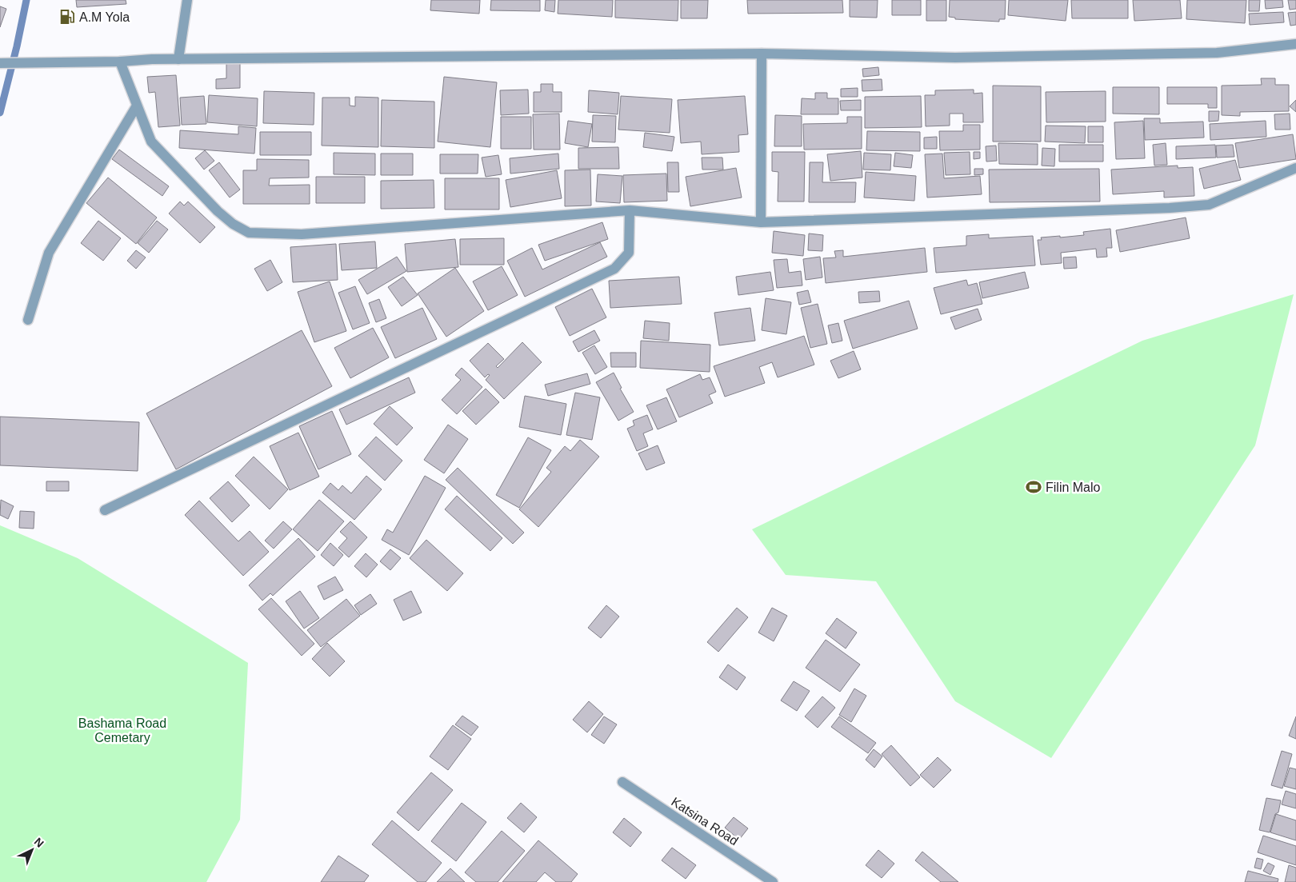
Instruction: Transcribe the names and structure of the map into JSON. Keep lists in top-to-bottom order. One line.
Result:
{"streets":{"street":["Katsina Road"]},"parks":["Bashama Road Cemetary"],"places":{"fuel station":["A.M Yola"],"sports":["Filin Malo"]},"north":"top right"}
